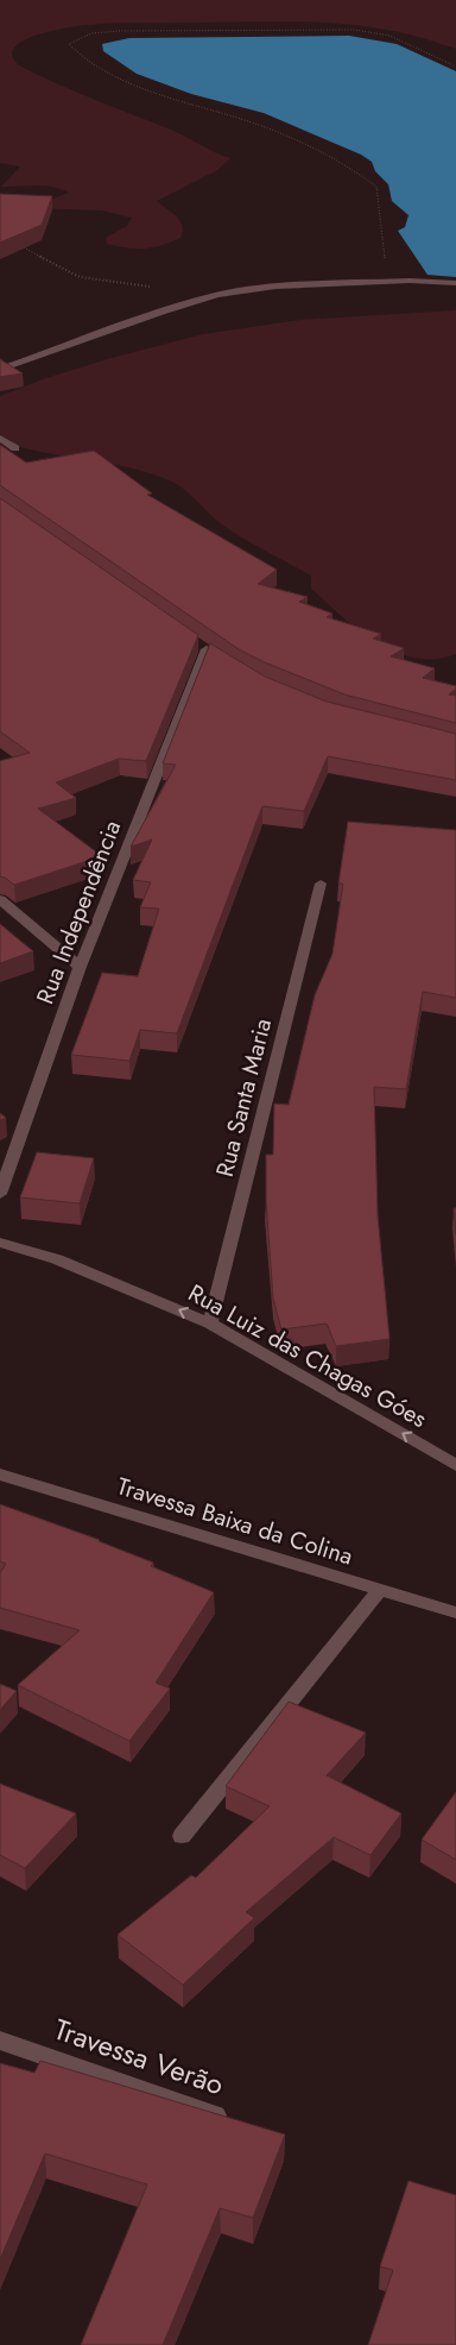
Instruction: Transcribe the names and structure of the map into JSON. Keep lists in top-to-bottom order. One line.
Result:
{"streets":{"street":["Rua Independência","Rua Santa Maria","Rua Luiz das Chagas Góes","Travessa Baixa da Colina","Travessa Verão"]},"crossings":[["Rua Santa Maria","Rua Luiz das Chagas Góes"]],"one_way":["Rua Luiz das Chagas Góes"]}
